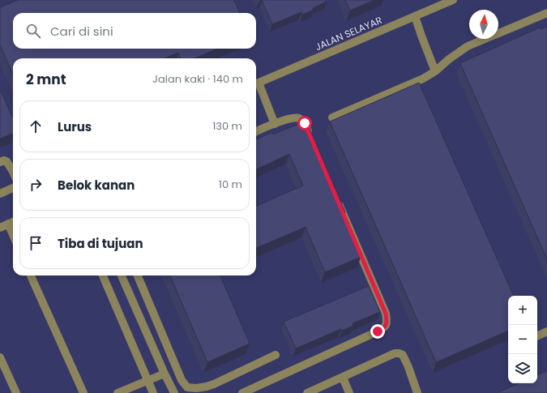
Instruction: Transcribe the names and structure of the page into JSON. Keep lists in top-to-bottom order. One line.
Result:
{"streets":{"street":["JALAN SELAYAR"]},"north":"top","page":{"search":"Cari di sini","heading":["2 mnt","Jalan kaki · 140 m"],"list":[["Lurus","130 m"],["Belok kanan","10 m"],"Tiba di tujuan"],"map_buttons":["+","−"]}}
